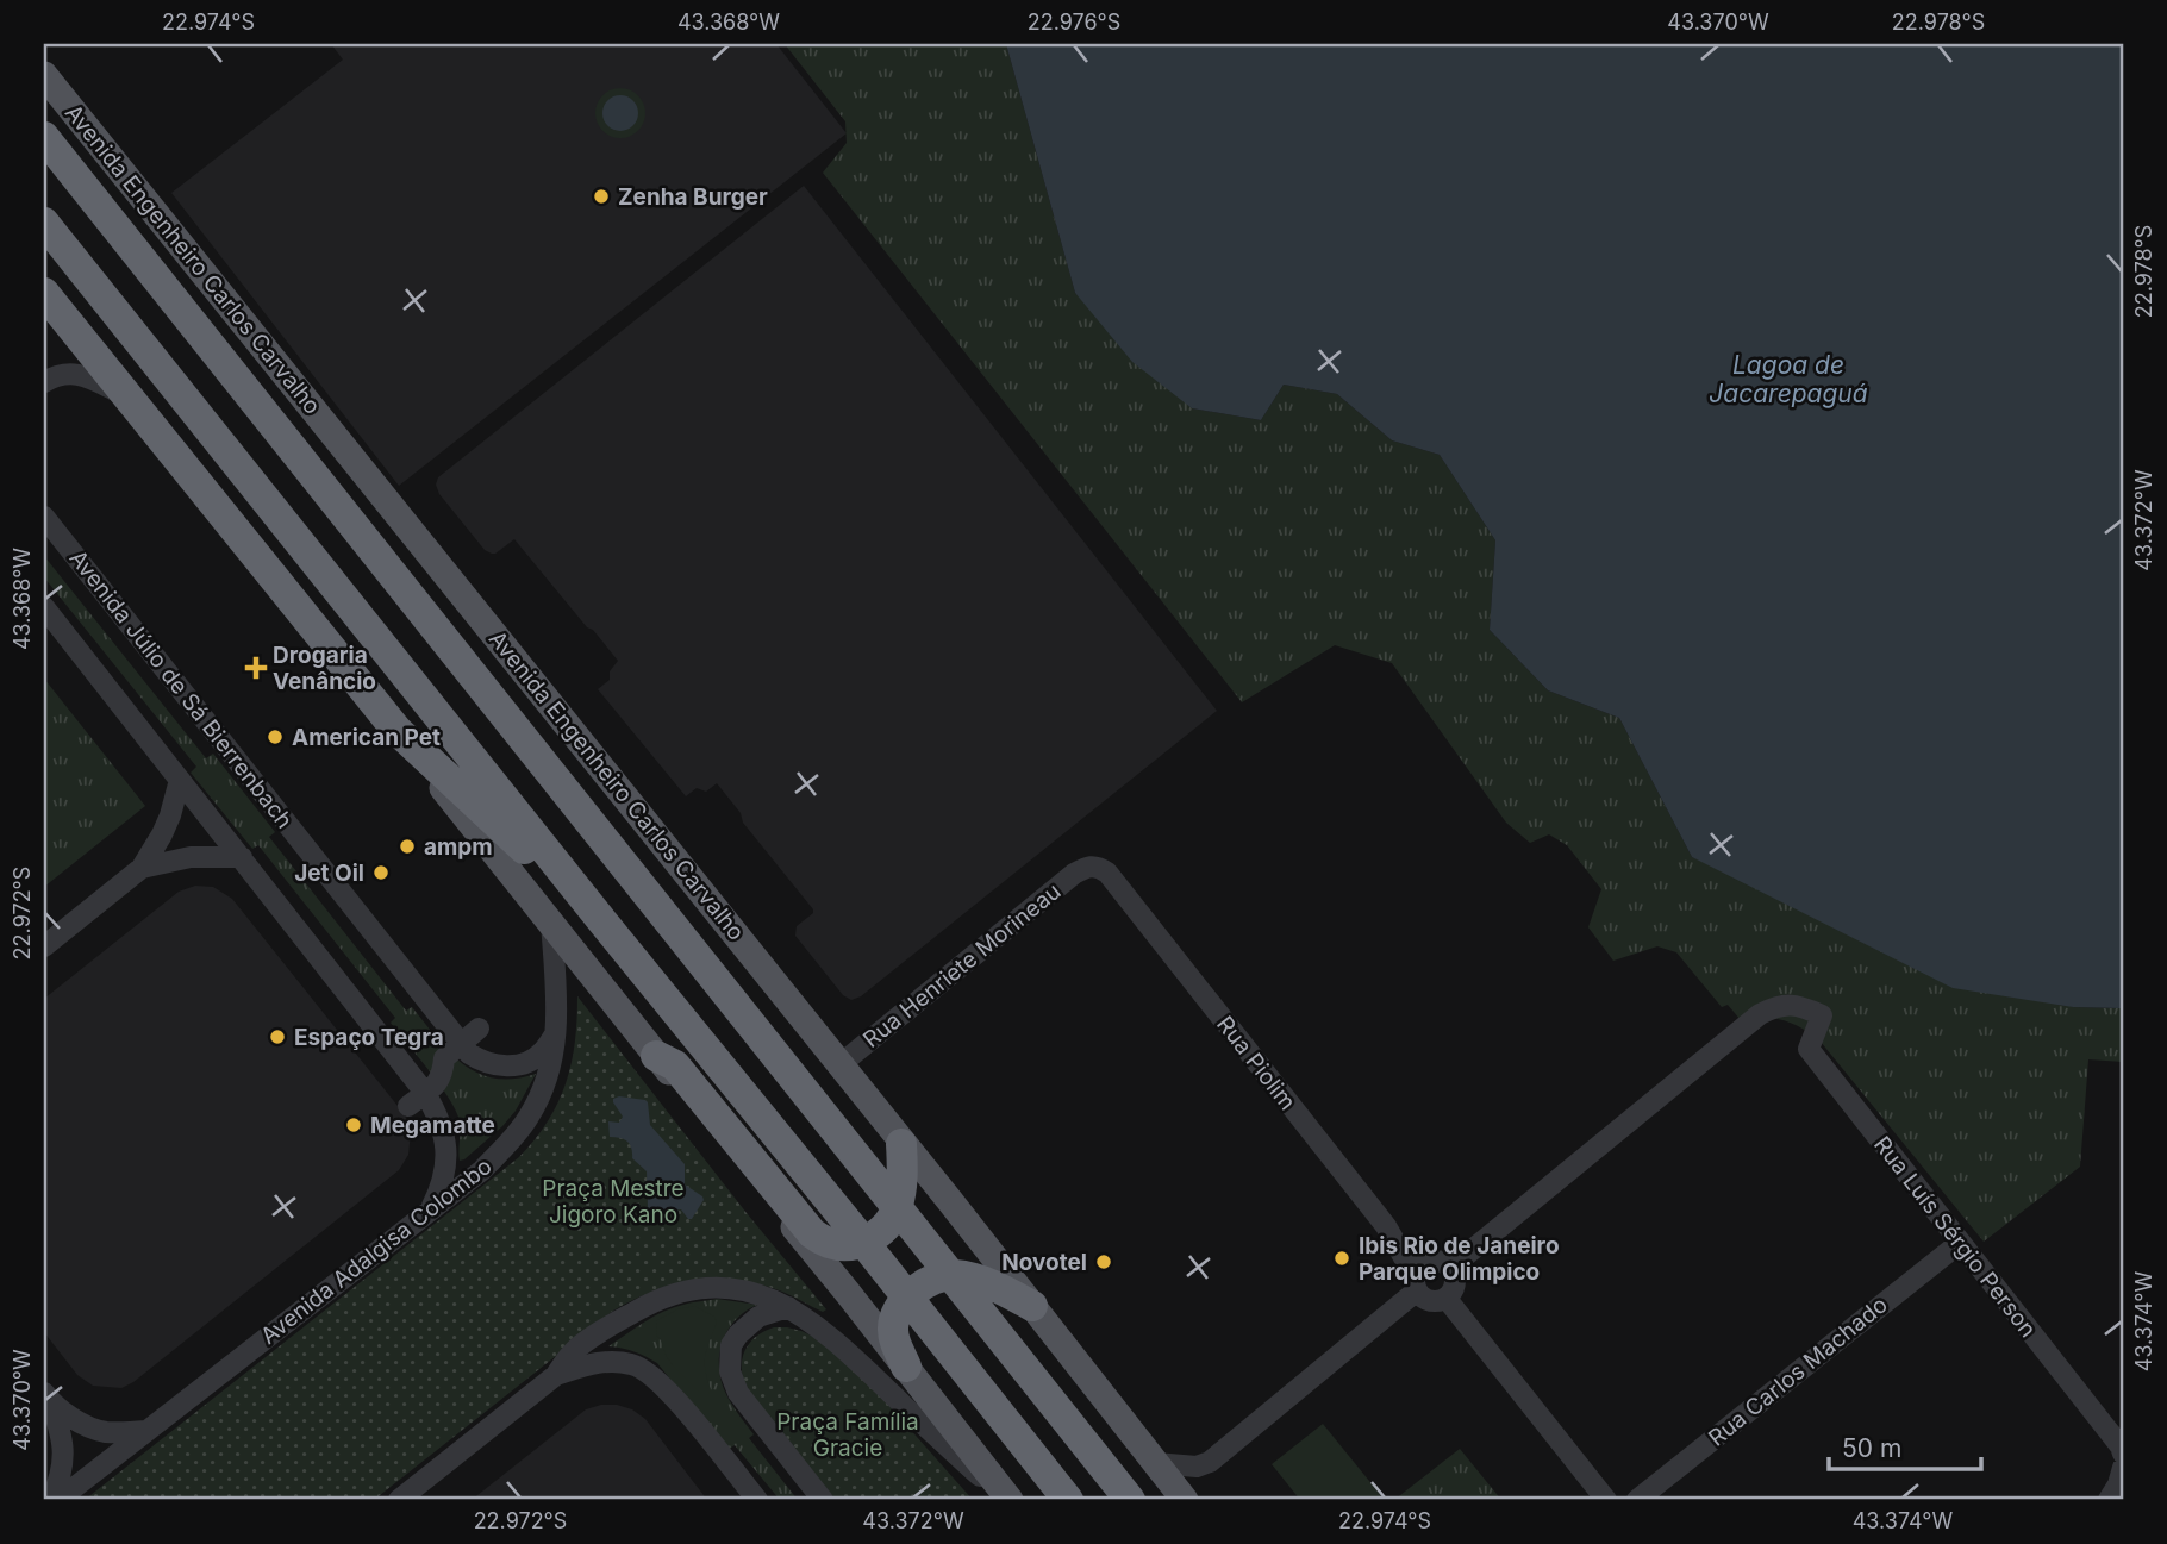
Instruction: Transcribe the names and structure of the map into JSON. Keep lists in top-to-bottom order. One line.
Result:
{"streets":{"highway":["Avenida Engenheiro Carlos Carvalho"],"street":["Avenida Júlio de Sá Bierrenbach","Rua Henriete Morineau","Rua Piolim","Rua Luís Sérgio Person","Avenida Adalgisa Colombo","Rua Carlos Machado"]},"crossings":[["Avenida Engenheiro Carlos Carvalho","Rua Henriete Morineau"],["Avenida Júlio de Sá Bierrenbach","Avenida Adalgisa Colombo"],["Rua Henriete Morineau","Rua Piolim"],["Rua Piolim","Rua Luís Sérgio Person"],["Rua Luís Sérgio Person","Rua Carlos Machado"]],"water":["Lagoa de Jacarepaguá"],"parks":["Praça Mestre Jigoro Kano","Praça Família Gracie"],"places":{"other":["Zenha Burger","American Pet","ampm","Jet Oil","Espaço Tegra","Megamatte","Ibis Rio de Janeiro Parque Olimpico","Novotel"],"health":["Drogaria Venâncio"]},"scale_bar":"50 m","coordinates":["22.974°S","43.368°W","22.976°S","43.370°W","22.978°S","43.372°W","22.972°S","43.374°W"]}
